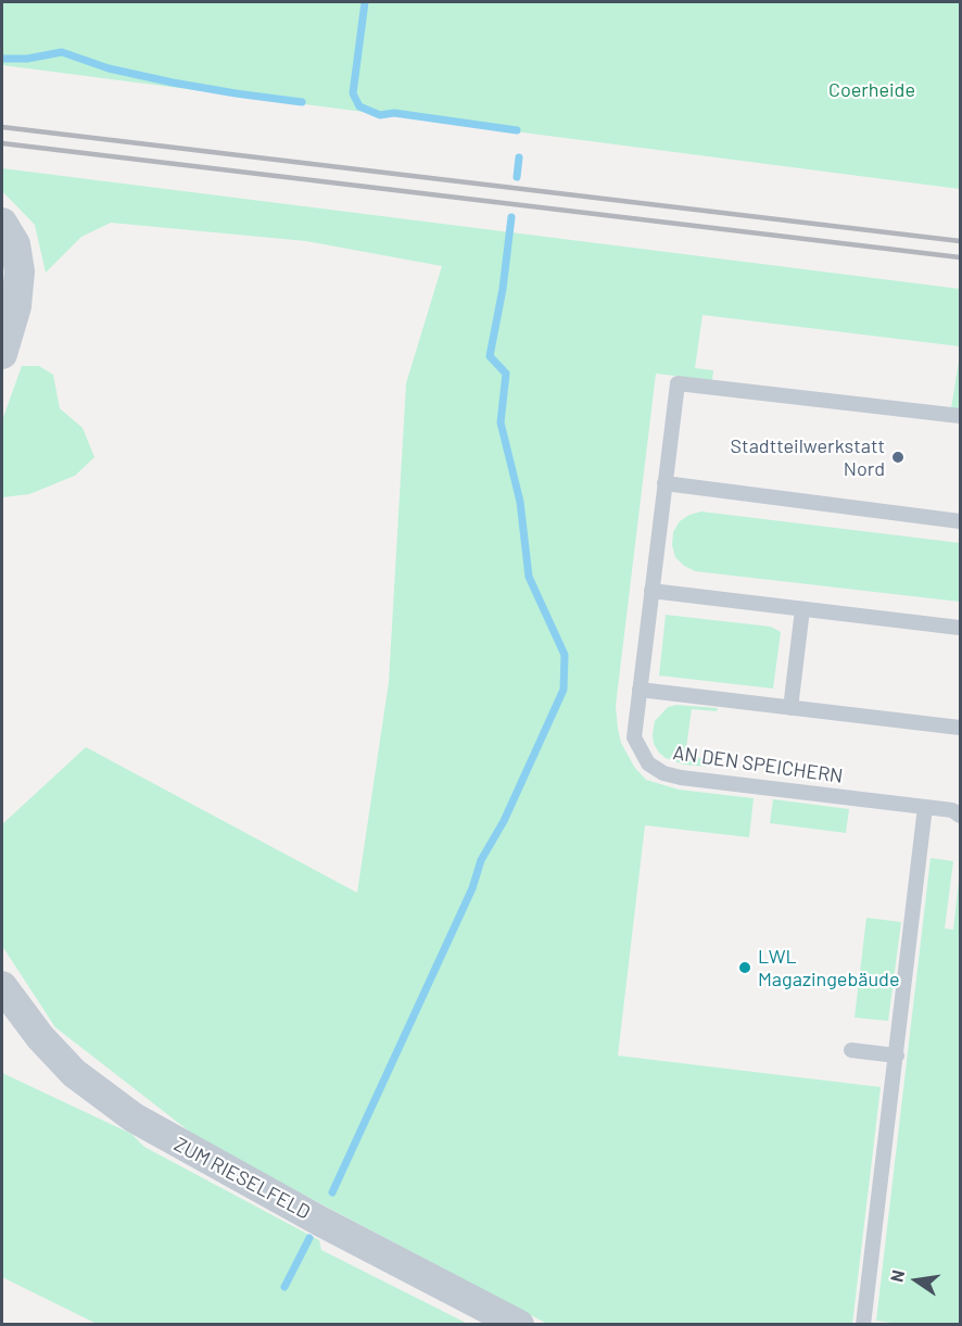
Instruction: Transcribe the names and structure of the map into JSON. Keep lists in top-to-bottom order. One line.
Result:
{"streets":{"street":["ZUM RIESELFELD"],"lane":["AN DEN SPEICHERN"]},"parks":["Coerheide"],"places":["Stadtteilwerkstatt Nord","LWL Magazingebäude"],"north":"left"}
